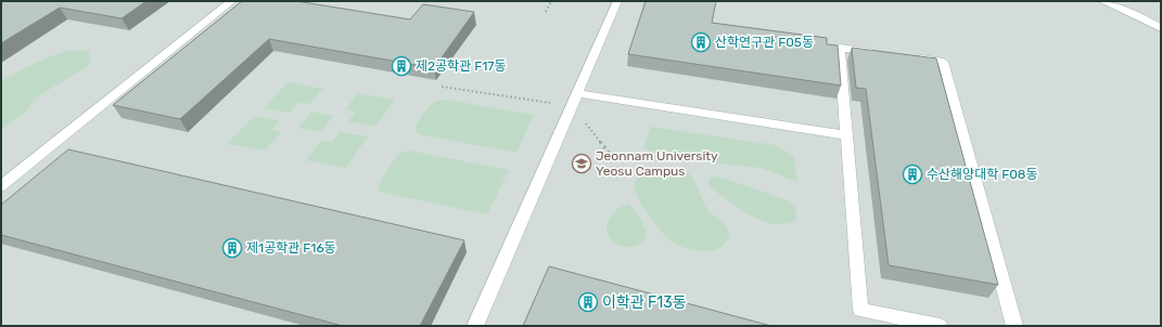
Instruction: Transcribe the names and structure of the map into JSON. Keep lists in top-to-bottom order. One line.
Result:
{"places":{"building":["산학연구관 F05동","제2공학관 F17동","수산해양대학 F08동","제1공학관 F16동","이학관 F13동"],"school or university":["Jeonnam University Yeosu Campus"]}}
